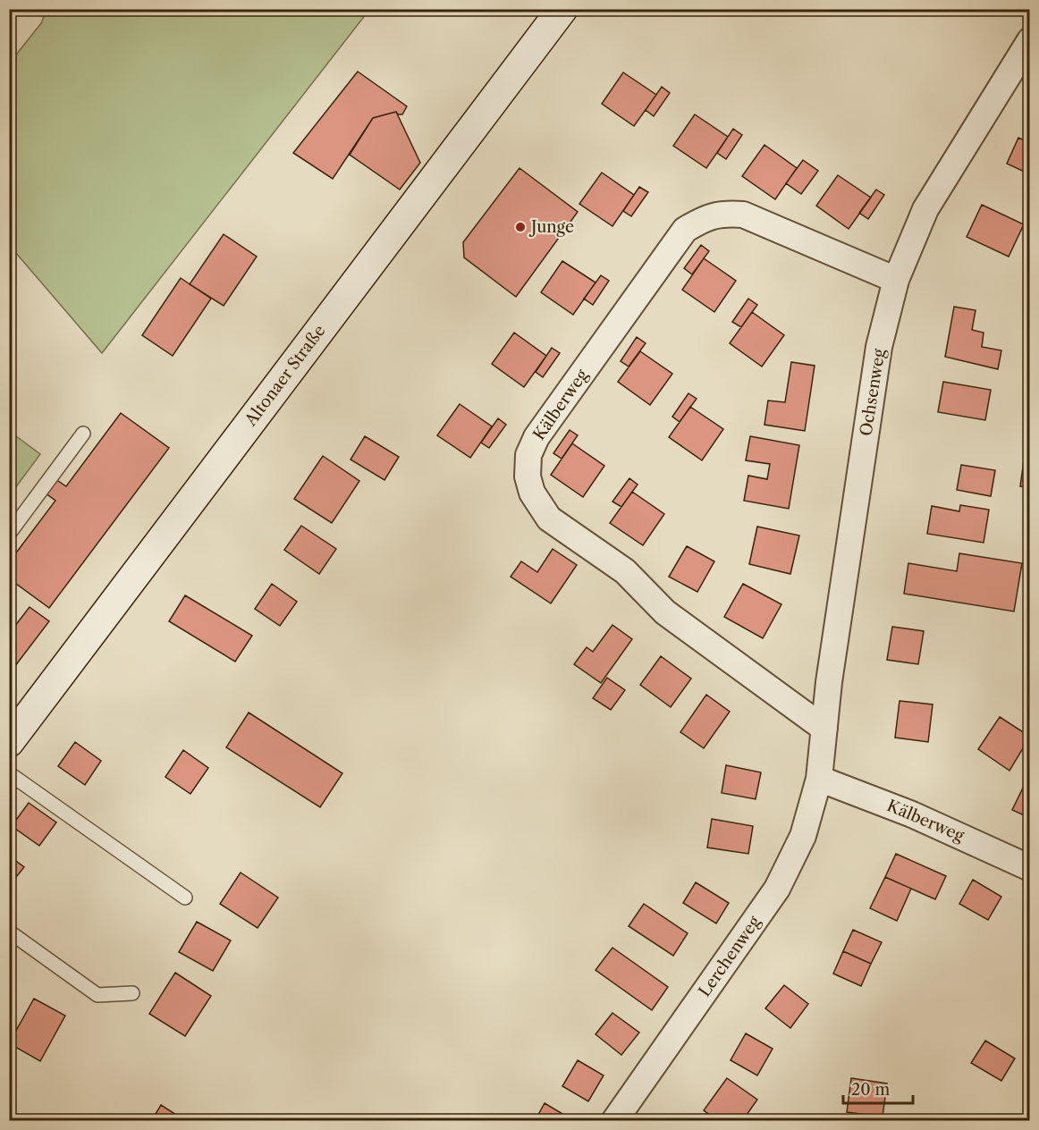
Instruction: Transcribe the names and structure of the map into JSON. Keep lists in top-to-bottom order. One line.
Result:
{"streets":{"main road":["Altonaer Straße"],"street":["Ochsenweg","Kälberweg","Lerchenweg"]},"crossings":[["Ochsenweg","Kälberweg"],["Ochsenweg","Lerchenweg"],["Kälberweg","Lerchenweg"]],"places":["Junge"],"scale_bar":"20 m"}
